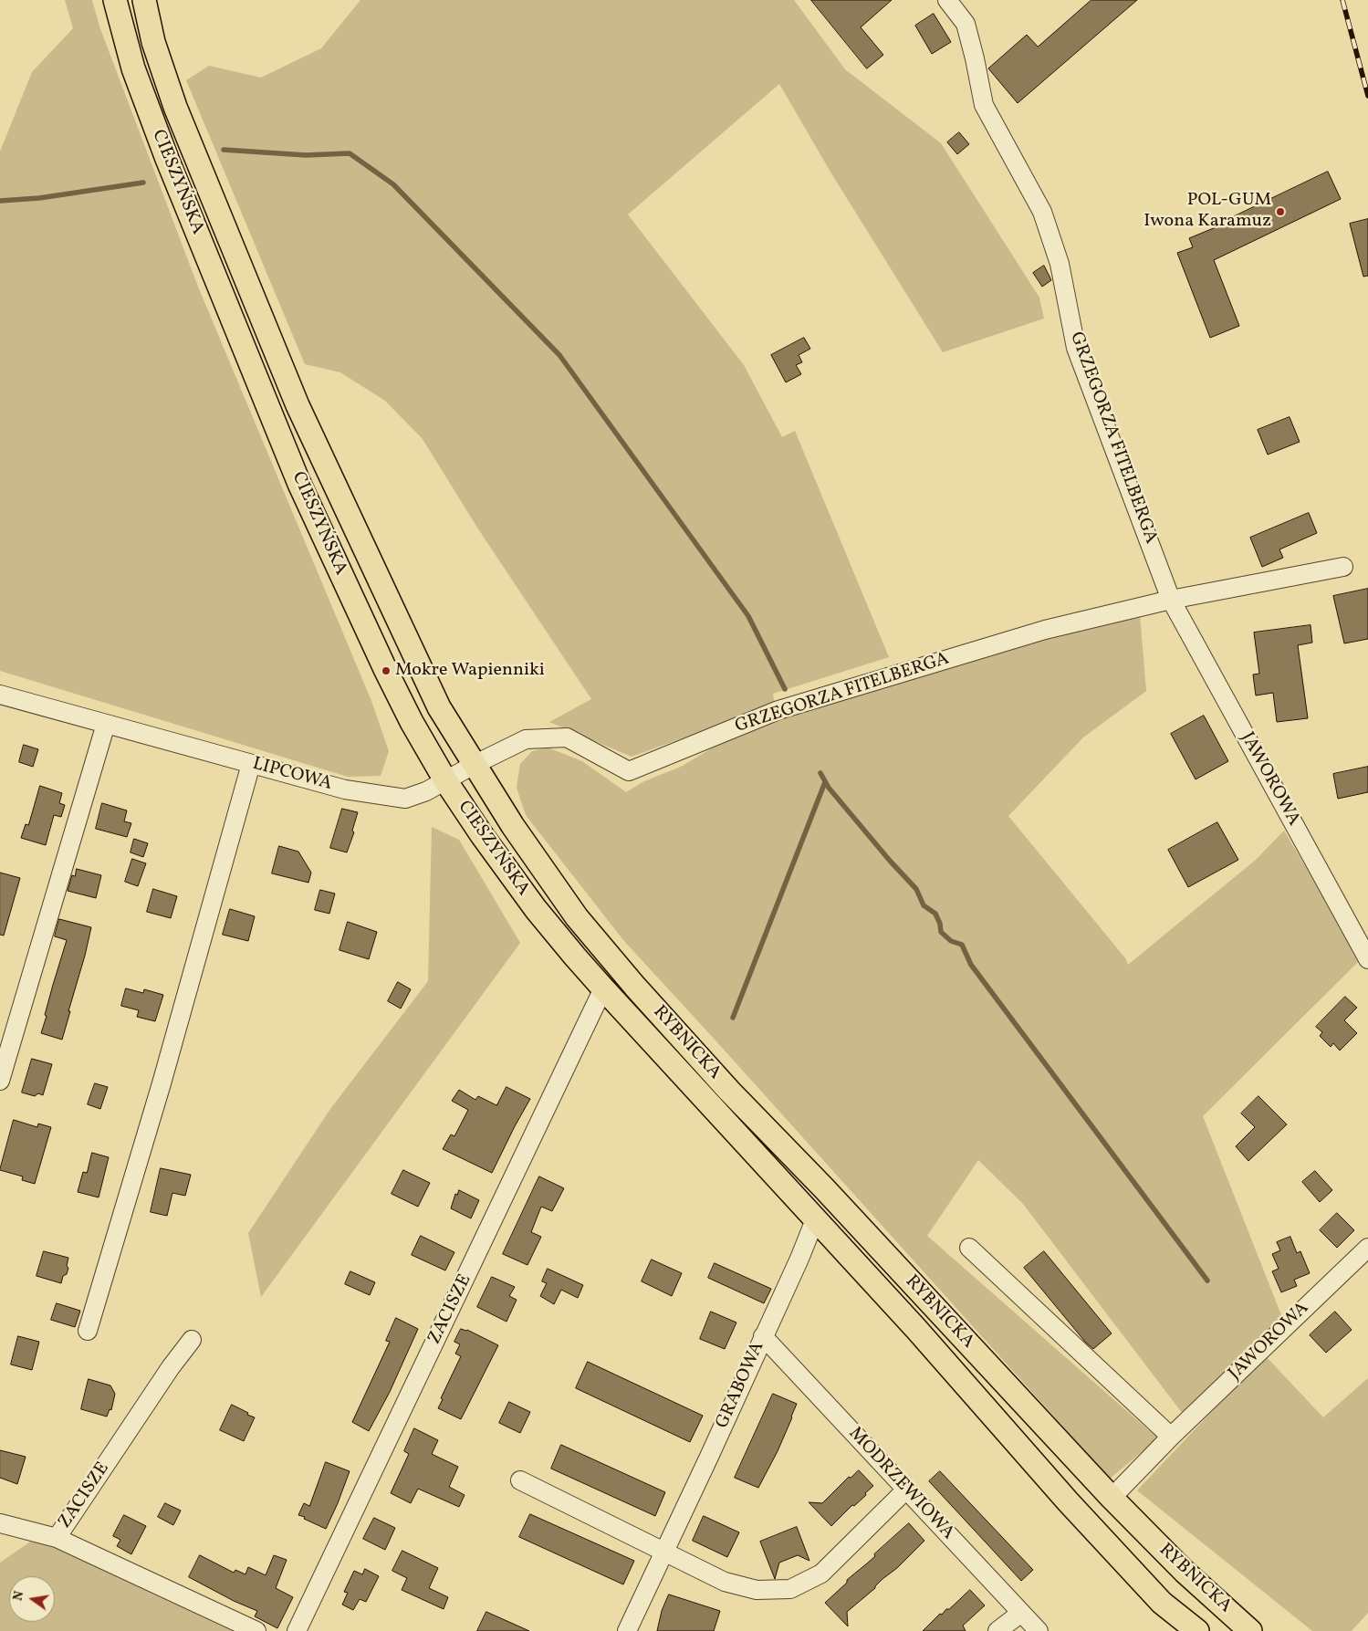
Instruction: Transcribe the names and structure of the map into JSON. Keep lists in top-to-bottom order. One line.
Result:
{"streets":{"main road":["CIESZYŃSKA","RYBNICKA"],"street":["GRZEGORZA FITELBERGA","LIPCOWA","JAWOROWA","ZACISZE","GRABOWA","MODRZEWIOWA"]},"crossings":[["CIESZYŃSKA","GRZEGORZA FITELBERGA"],["CIESZYŃSKA","LIPCOWA"],["CIESZYŃSKA","RYBNICKA"],["CIESZYŃSKA","ZACISZE"],["GRZEGORZA FITELBERGA","LIPCOWA"],["GRZEGORZA FITELBERGA","JAWOROWA"],["JAWOROWA","RYBNICKA"],["RYBNICKA","ZACISZE"],["RYBNICKA","GRABOWA"],["GRABOWA","MODRZEWIOWA"]],"places":["POL-GUM Iwona Karamuz","Mokre Wapienniki"],"north":"left"}
